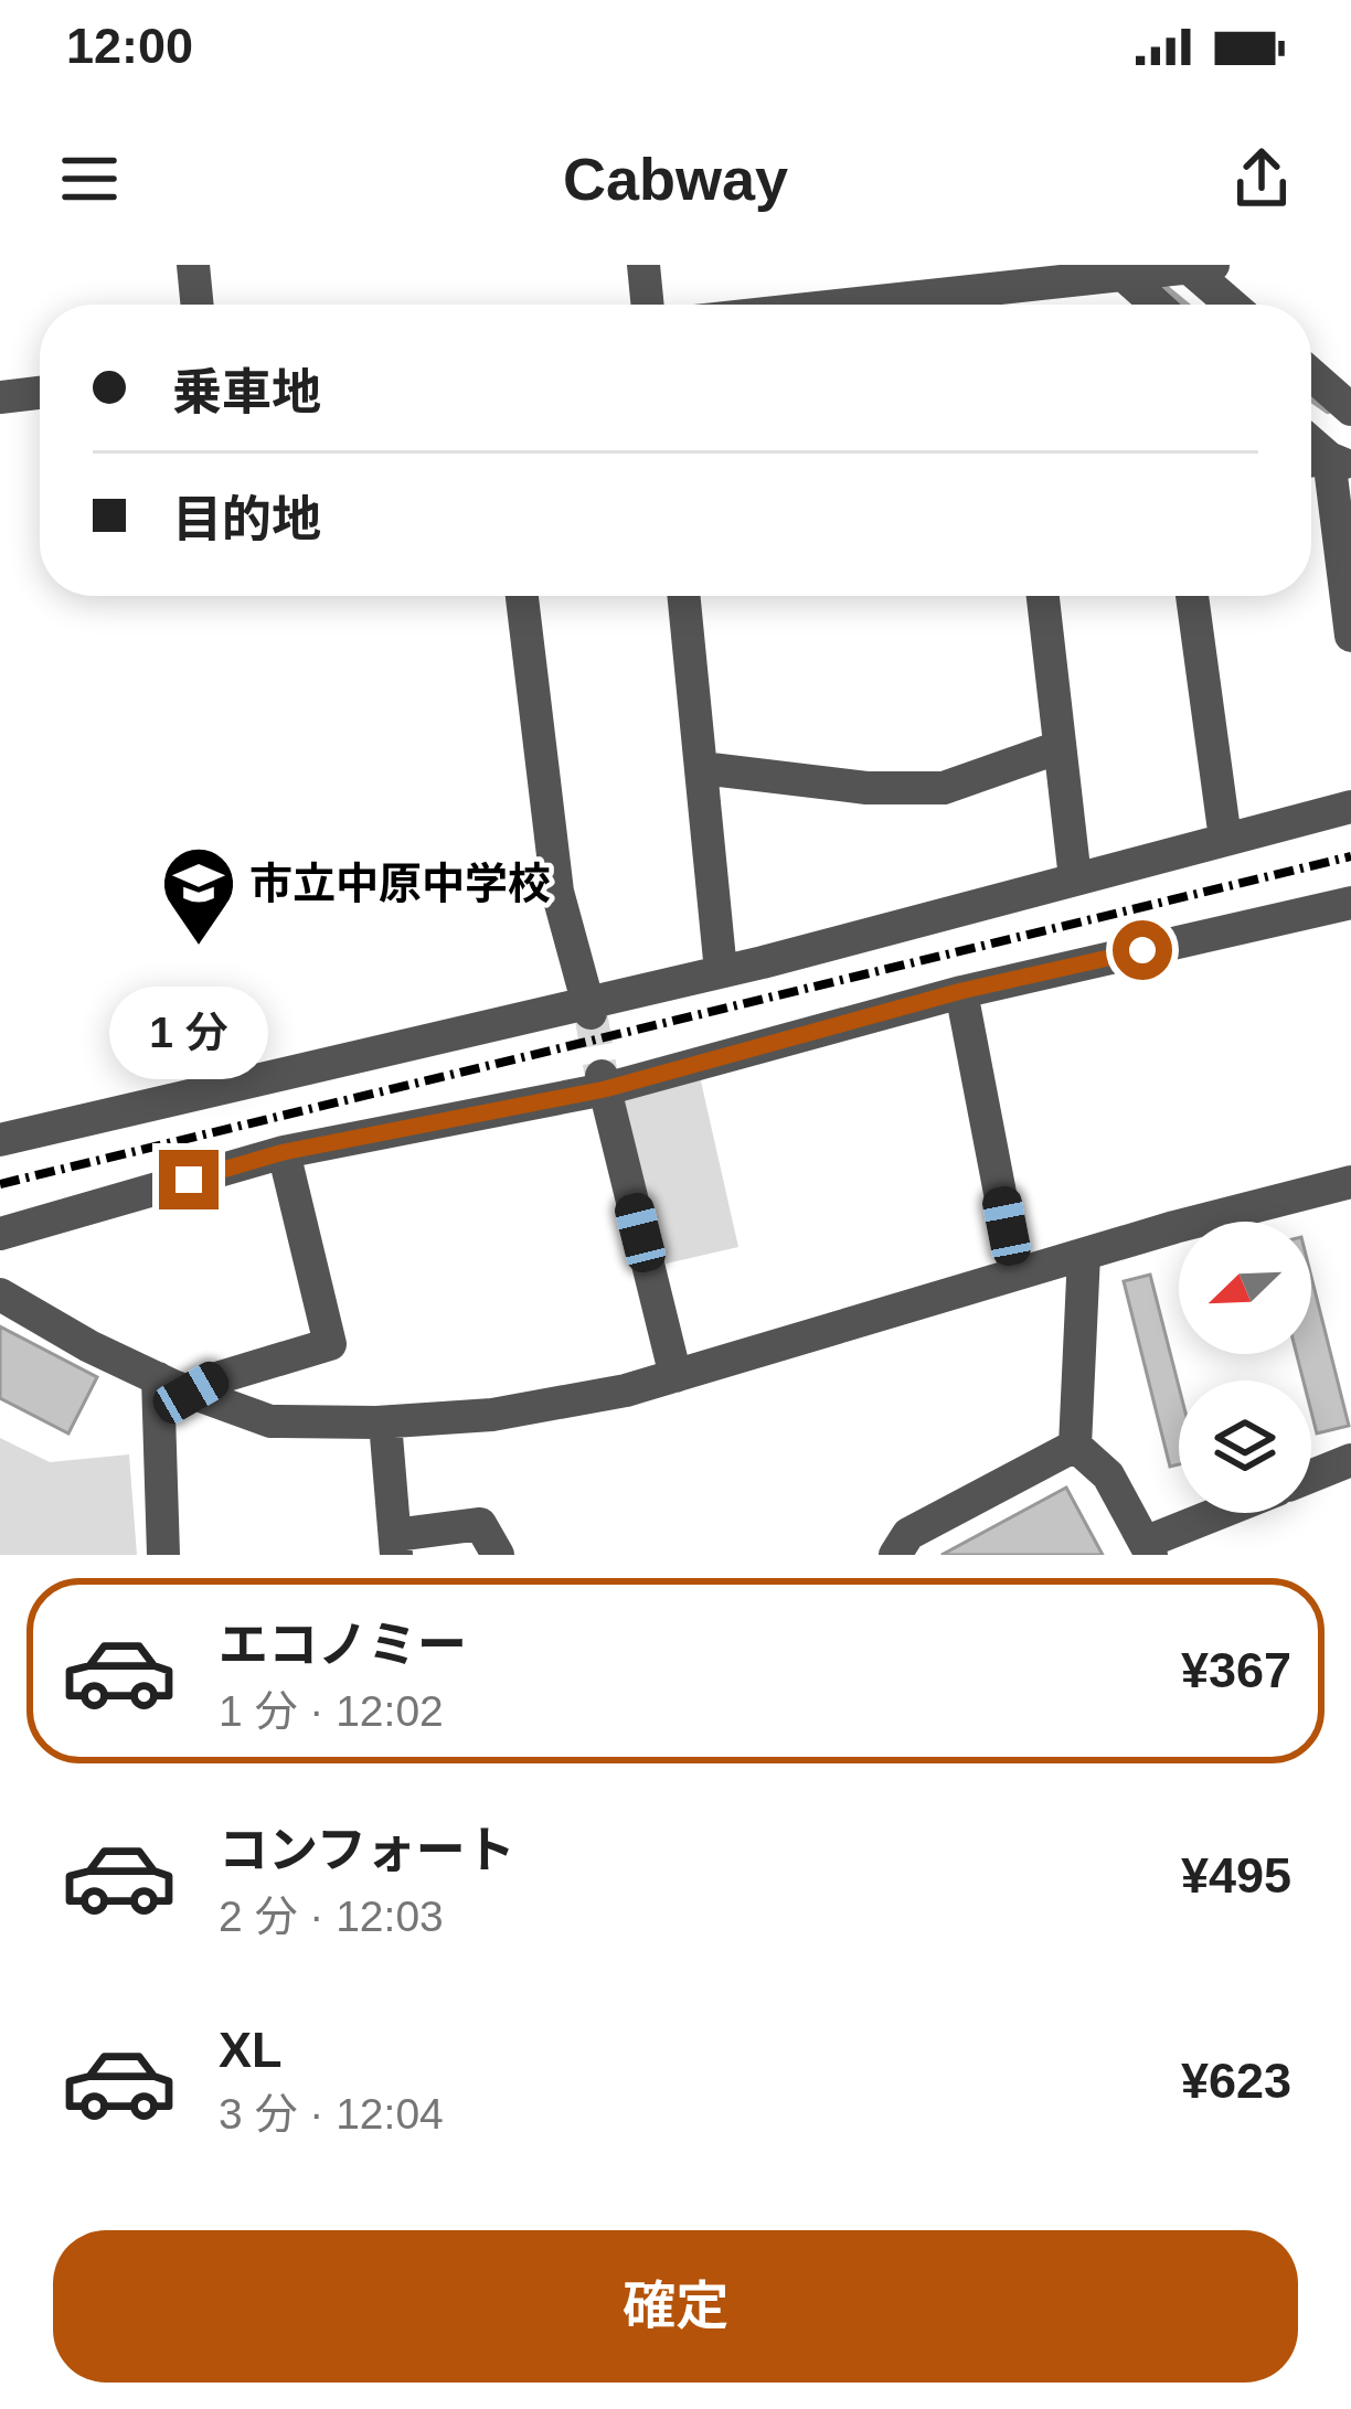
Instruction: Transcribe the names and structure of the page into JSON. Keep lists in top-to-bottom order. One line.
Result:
{"places":{"school or university":["市立中原中学校"]},"north":"bottom left","page":{"status":"12:00","header":"Cabway","banner":["乗車地","目的地"],"bubble":"1 分","list":[{"name":"エコノミー","note":"1 分 · 12:02","value":"¥367"},{"name":"コンフォート","note":"2 分 · 12:03","value":"¥495"},{"name":"XL","note":"3 分 · 12:04","value":"¥623"}],"buttons":"確定"}}
